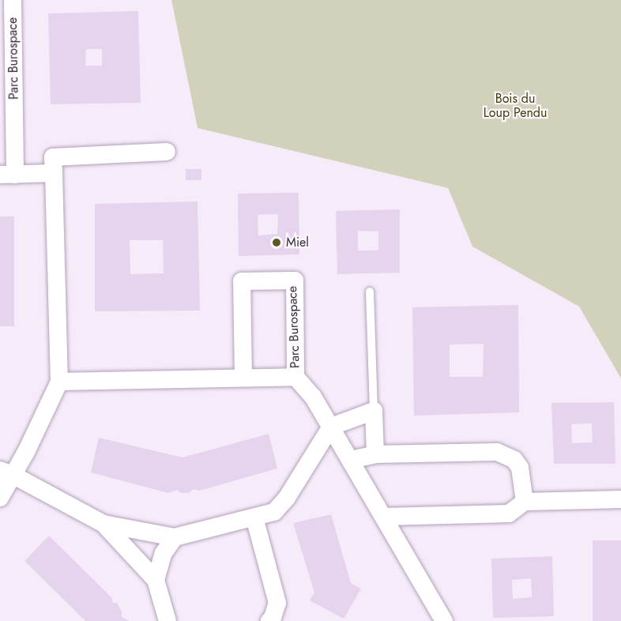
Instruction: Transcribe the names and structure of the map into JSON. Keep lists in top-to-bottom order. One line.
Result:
{"streets":{"street":["Parc Burospace"]},"parks":["Bois du Loup Pendu"],"places":["Miel"]}
